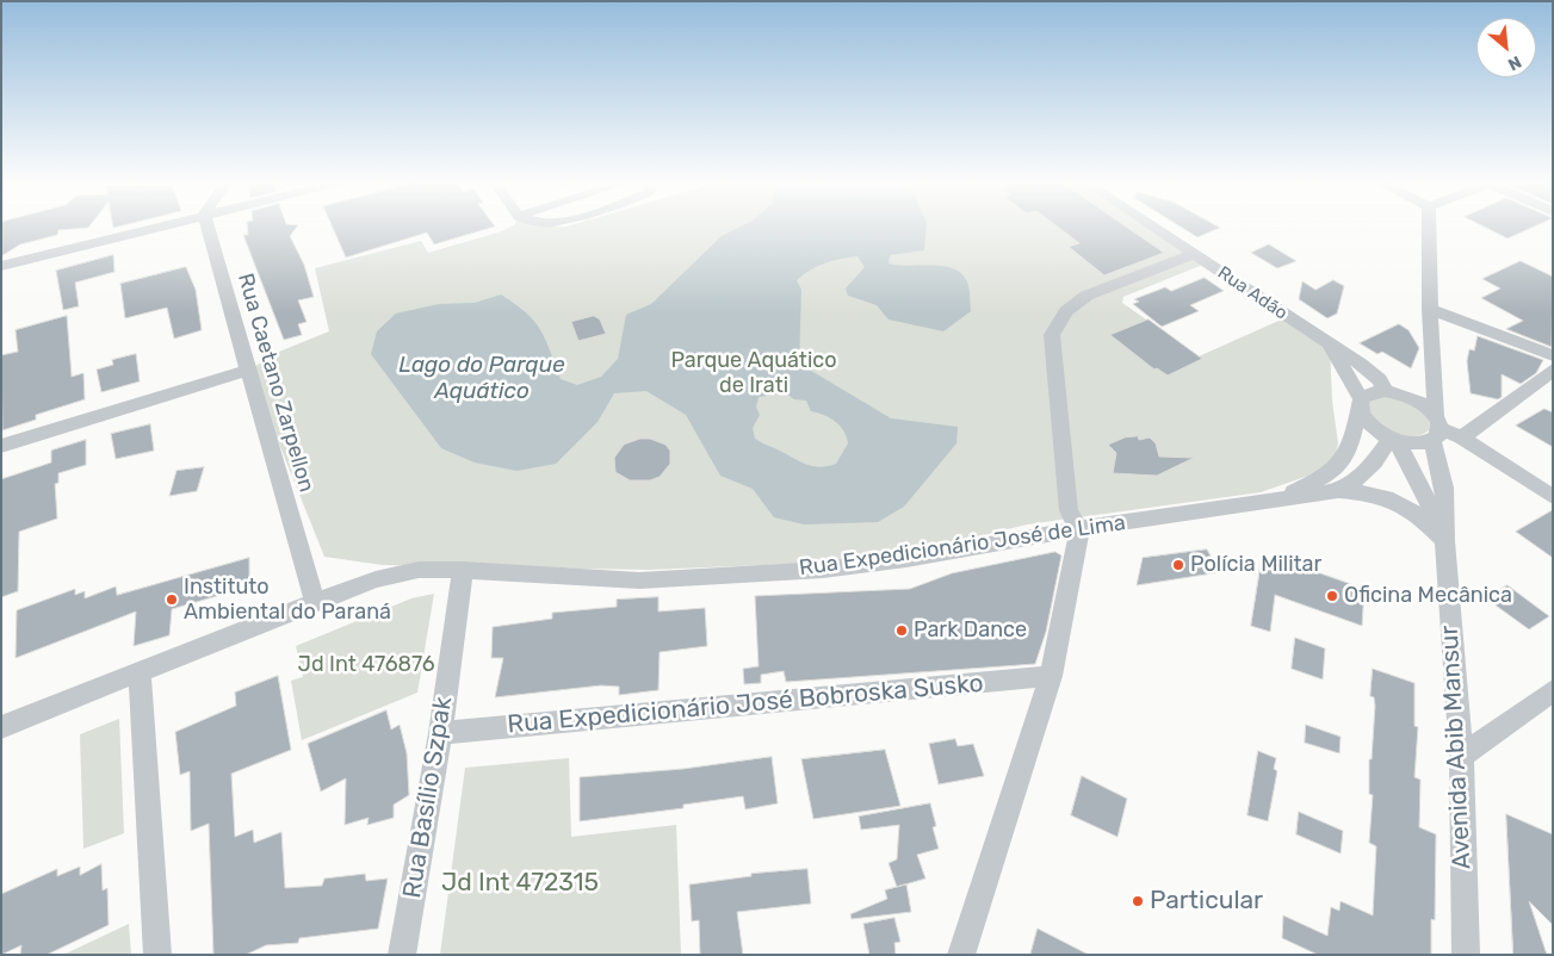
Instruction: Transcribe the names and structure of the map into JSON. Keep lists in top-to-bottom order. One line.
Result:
{"streets":{"street":["Rua Adão","Rua Caetano Zarpellon","Rua Expedicionário José de Lima","Rua Expedicionário José Bobroska Susko","Avenida Abib Mansur","Rua Basílio Szpak"]},"crossings":[["Rua Adão","Rua Expedicionário José de Lima"],["Rua Adão","Avenida Abib Mansur"],["Rua Caetano Zarpellon","Rua Expedicionário José de Lima"],["Rua Expedicionário José de Lima","Avenida Abib Mansur"],["Rua Expedicionário José de Lima","Rua Basílio Szpak"],["Rua Expedicionário José Bobroska Susko","Rua Basílio Szpak"]],"water":["Lago do Parque Aquático"],"parks":["Parque Aquático de Irati","Jd Int 476876","Jd Int 472315"],"places":["Polícia Militar","Oficina Mecânica","Instituto Ambiental do Paraná","Park Dance","Particular"],"north":"bottom right"}
